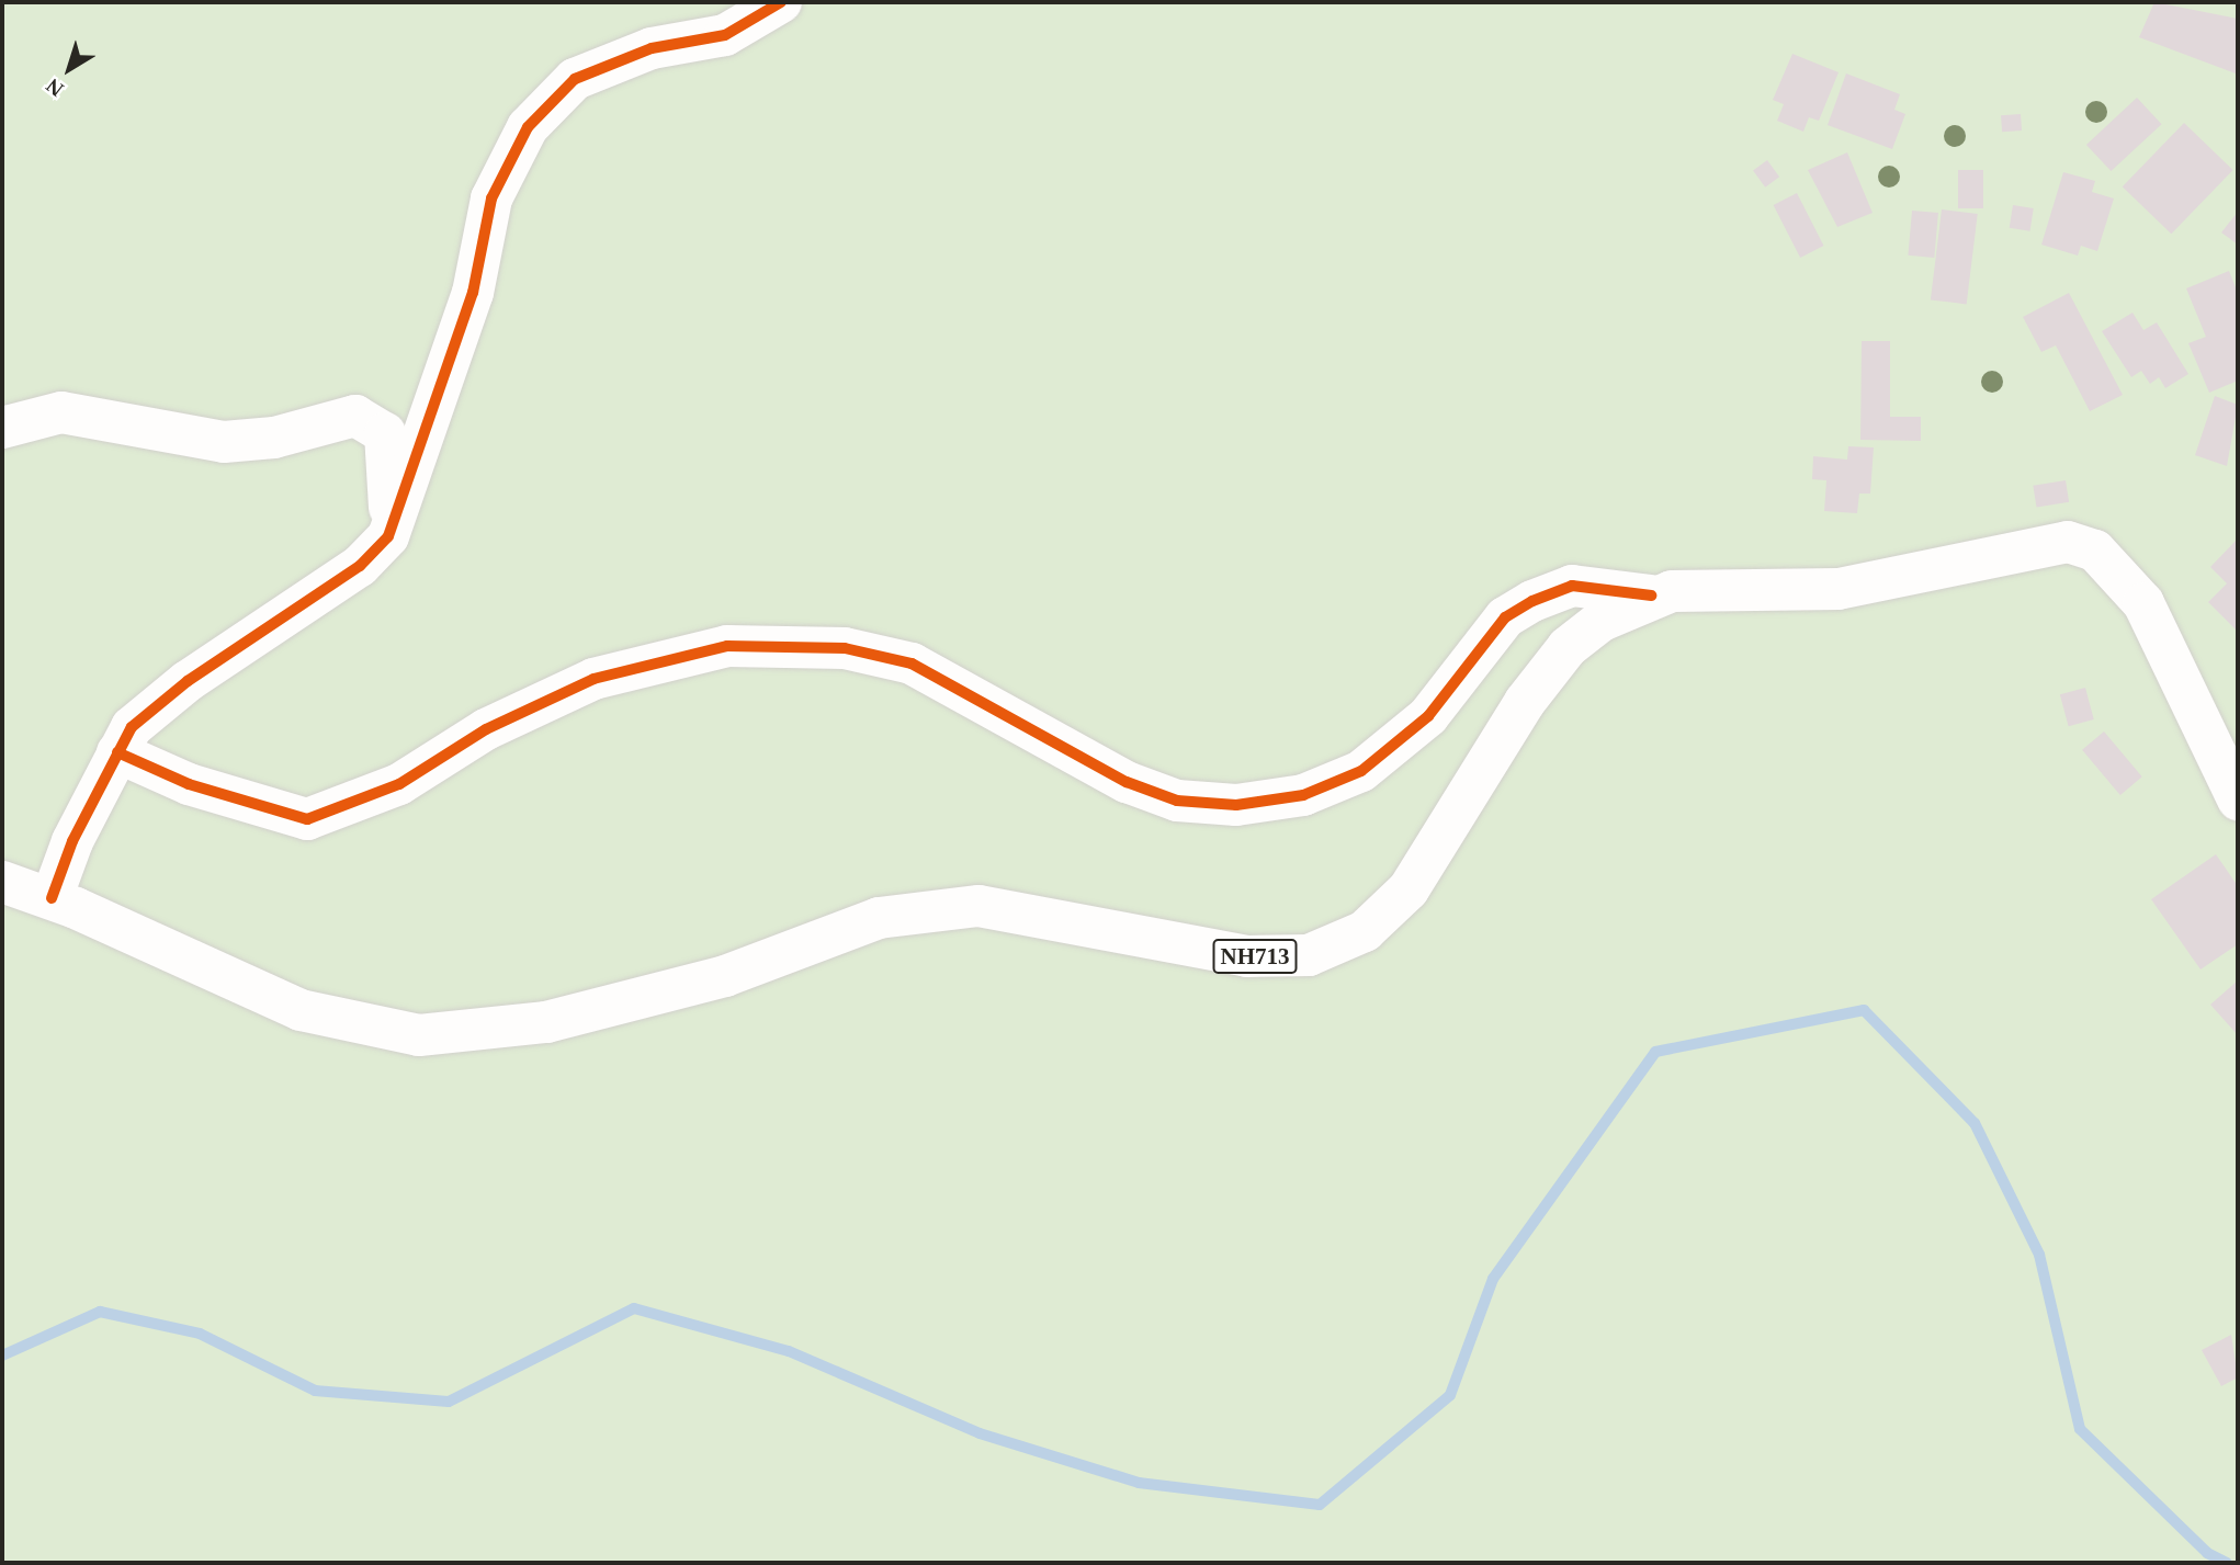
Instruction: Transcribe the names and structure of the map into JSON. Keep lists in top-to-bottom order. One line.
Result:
{"streets":{"main road":["NH713"]},"north":"bottom left"}
